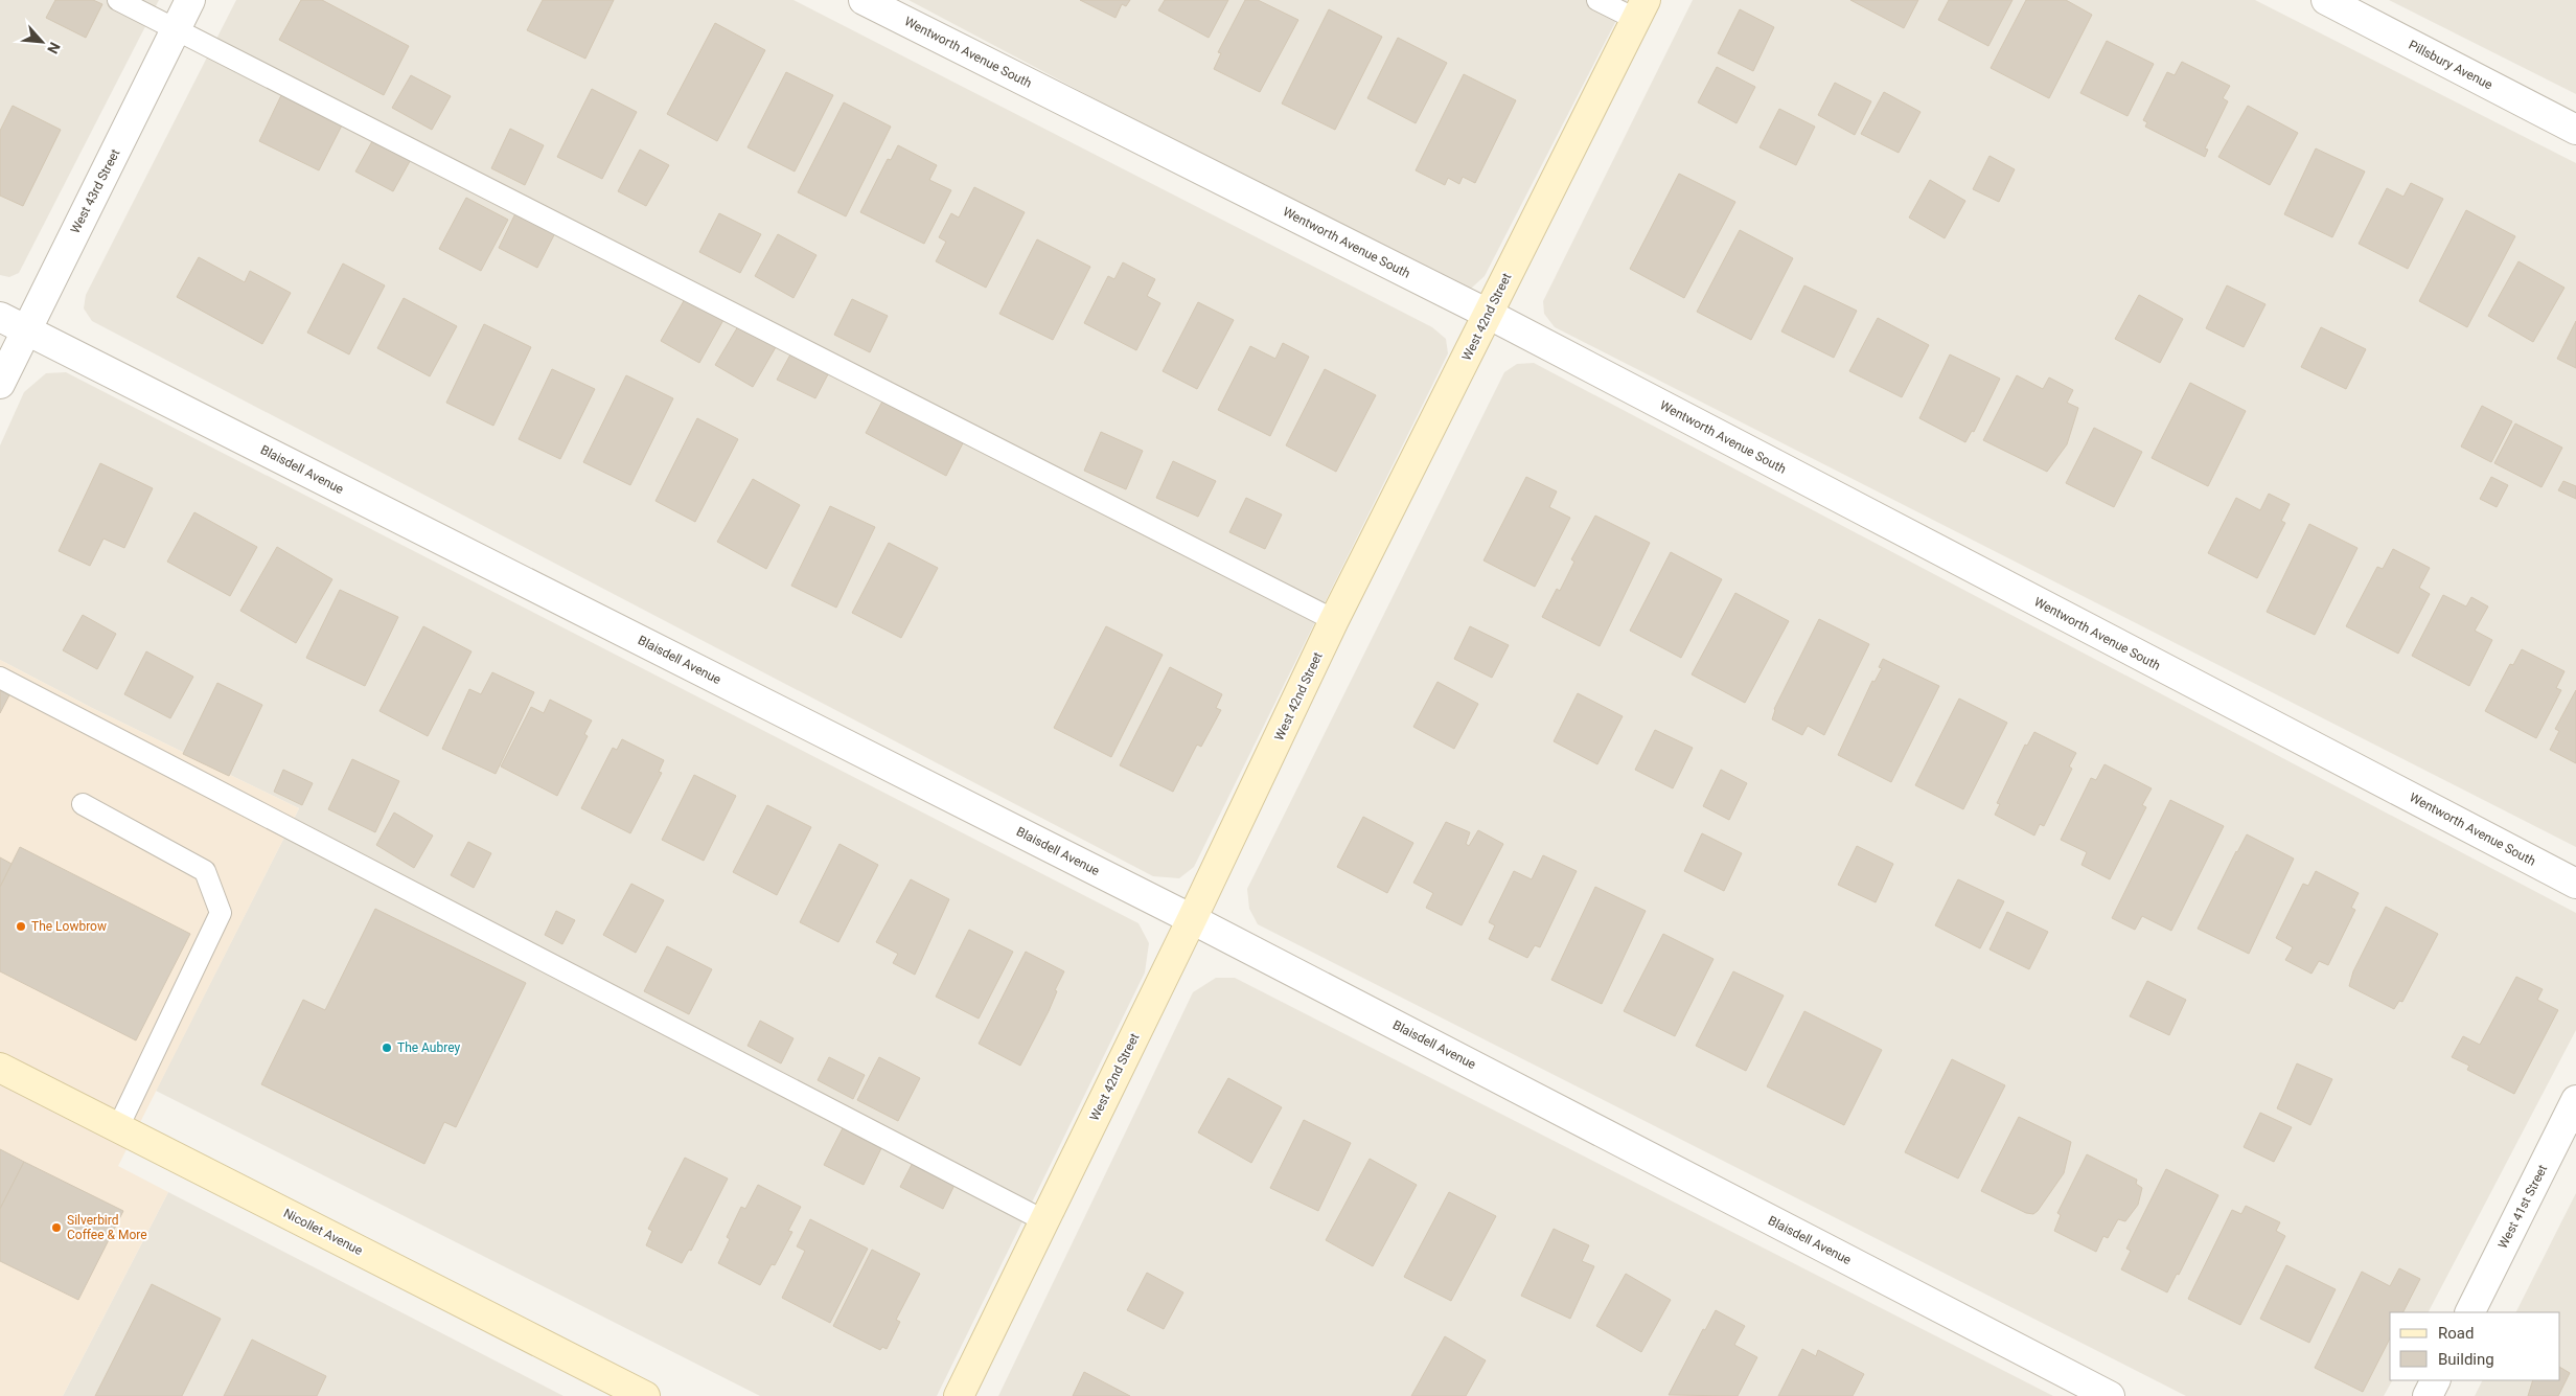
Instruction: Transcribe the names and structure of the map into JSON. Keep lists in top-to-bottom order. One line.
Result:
{"streets":{"street":["Wentworth Avenue South","Pillsbury Avenue","West 43rd Street","West 42nd Street","Blaisdell Avenue","West 41st Street","Nicollet Avenue"]},"crossings":[["Wentworth Avenue South","West 42nd Street"],["West 43rd Street","Blaisdell Avenue"],["West 42nd Street","Blaisdell Avenue"]],"places":["The Lowbrow","The Aubrey","Silverbird Coffee & More"],"legend":["Road","Building"],"north":"bottom right"}
